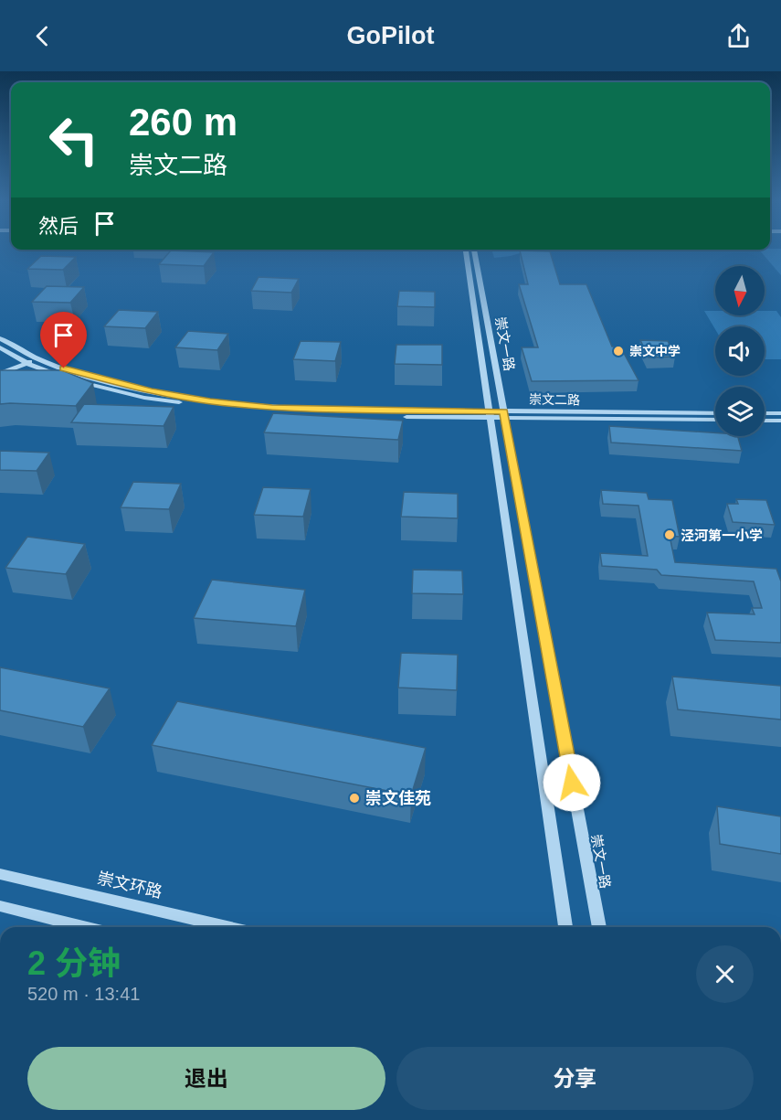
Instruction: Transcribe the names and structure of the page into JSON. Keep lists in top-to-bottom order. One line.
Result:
{"streets":{"street":["崇文一路","崇文二路","崇文环路"]},"crossings":[["崇文一路","崇文二路"]],"places":["崇文中学","泾河第一小学","崇文佳苑"],"north":"bottom","page":{"header":"GoPilot","turn":["260 m","崇文二路"],"then":"然后","heading":["2 分钟","520 m · 13:41"],"buttons":["退出","分享"]}}
